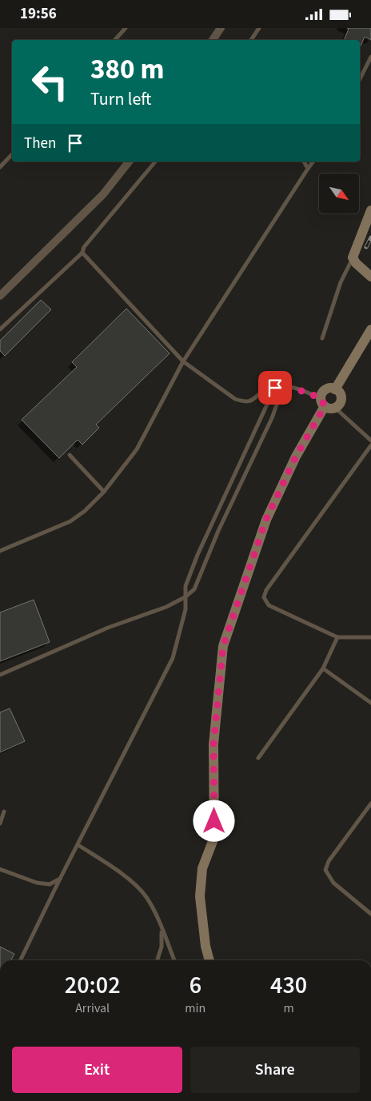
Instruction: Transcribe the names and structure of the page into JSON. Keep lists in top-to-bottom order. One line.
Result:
{"north":"bottom right","page":{"status":"19:56","turn":["380 m","Turn left"],"then":"Then","eta":["20:02","Arrival","6","min","430","m"],"buttons":["Exit","Share"]}}
